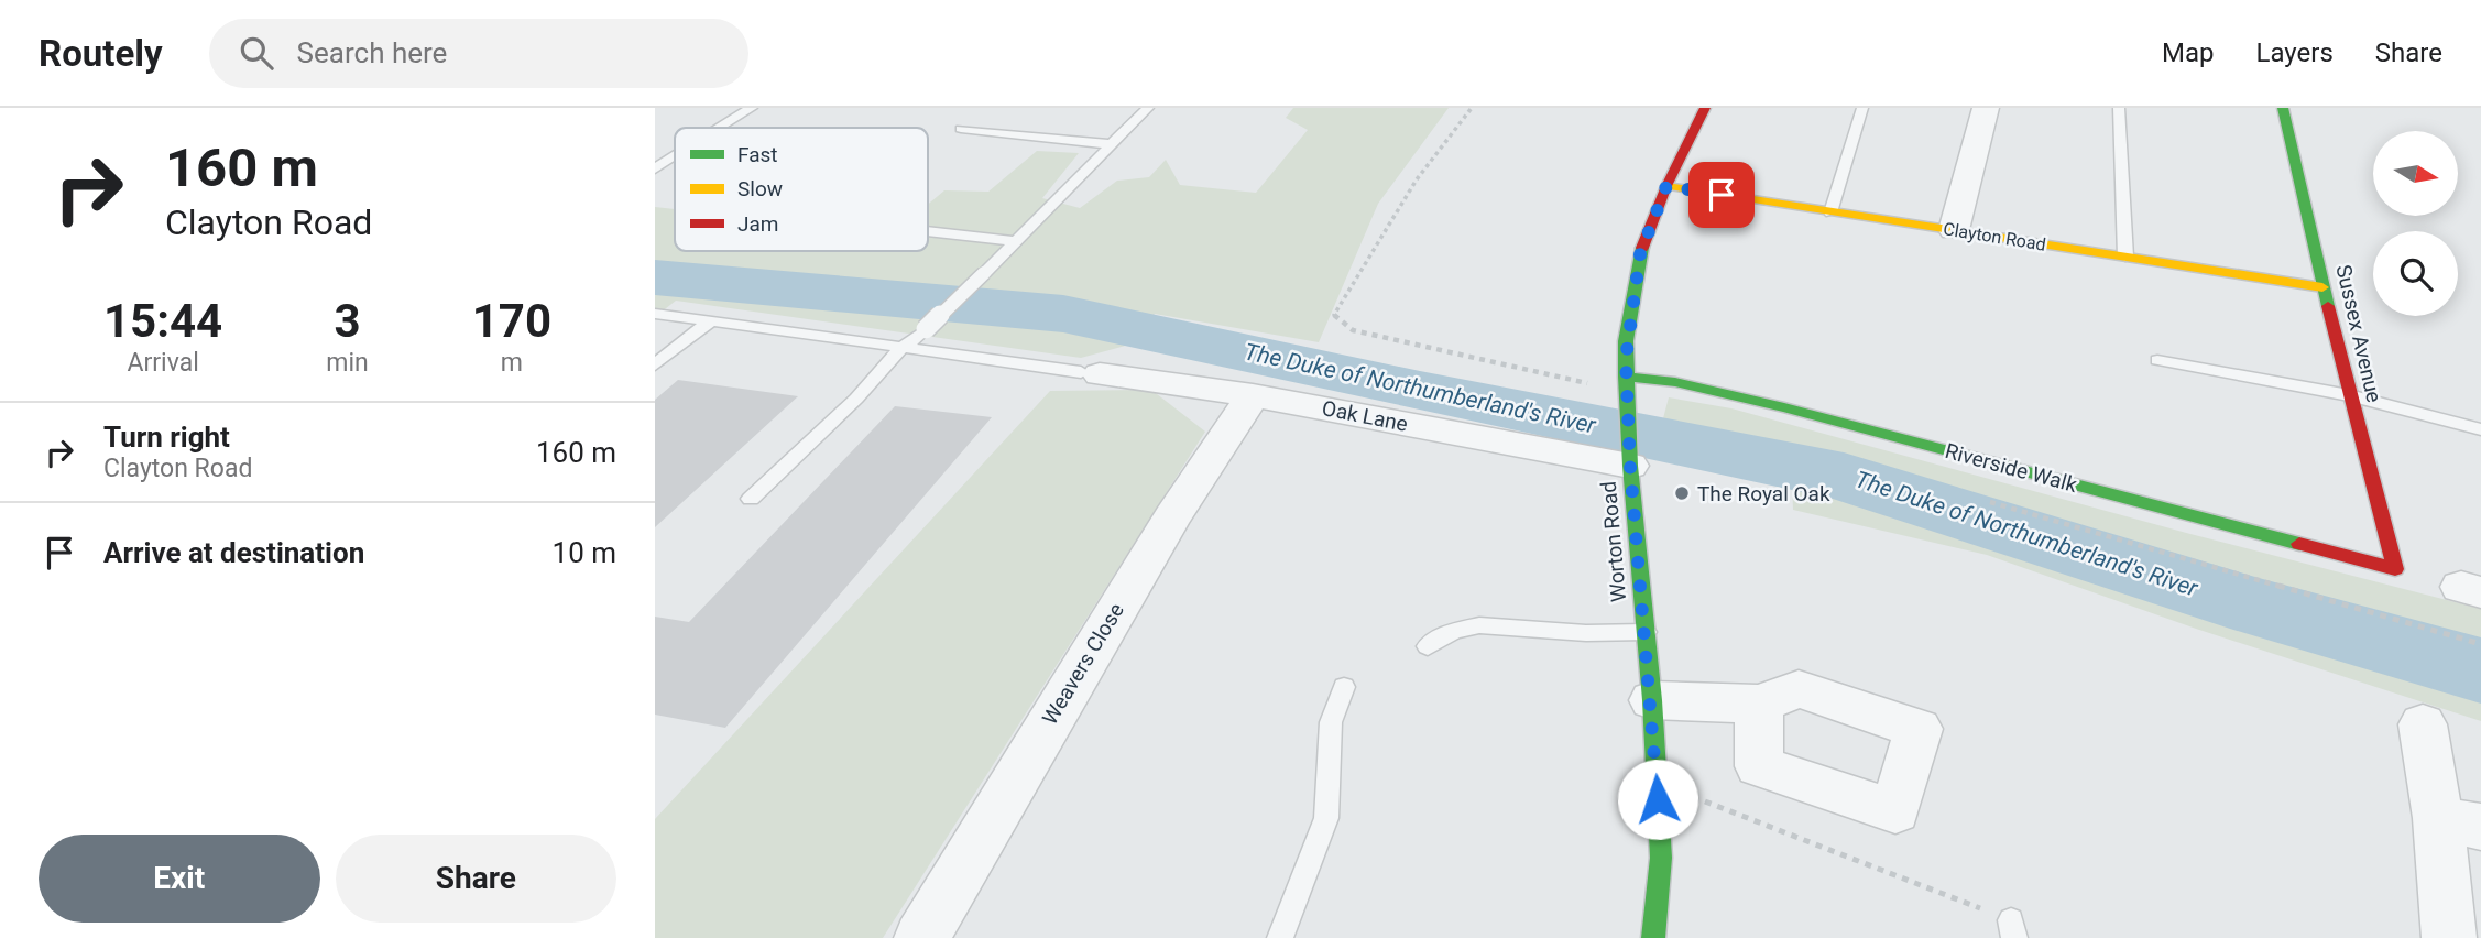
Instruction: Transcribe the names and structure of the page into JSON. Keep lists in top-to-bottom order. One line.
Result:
{"streets":{"street":["Clayton Road","Sussex Avenue","Oak Lane","Riverside Walk","Worton Road","Weavers Close"]},"crossings":[["Clayton Road","Sussex Avenue"],["Clayton Road","Worton Road"],["Sussex Avenue","Riverside Walk"],["Oak Lane","Worton Road"],["Oak Lane","Weavers Close"],["Riverside Walk","Worton Road"]],"water":["The Duke of Northumberland's River"],"places":["The Royal Oak"],"legend":["Fast","Slow","Jam"],"north":"right","page":{"header":"Routely","search":"Search here","nav":["Map","Layers","Share"],"turn":["160 m","Clayton Road"],"eta":["15:44","Arrival","3","min","170","m"],"list":[{"name":"Turn right","note":"Clayton Road","value":"160 m"},{"name":"Arrive at destination","value":"10 m"}],"buttons":["Exit","Share"]}}
